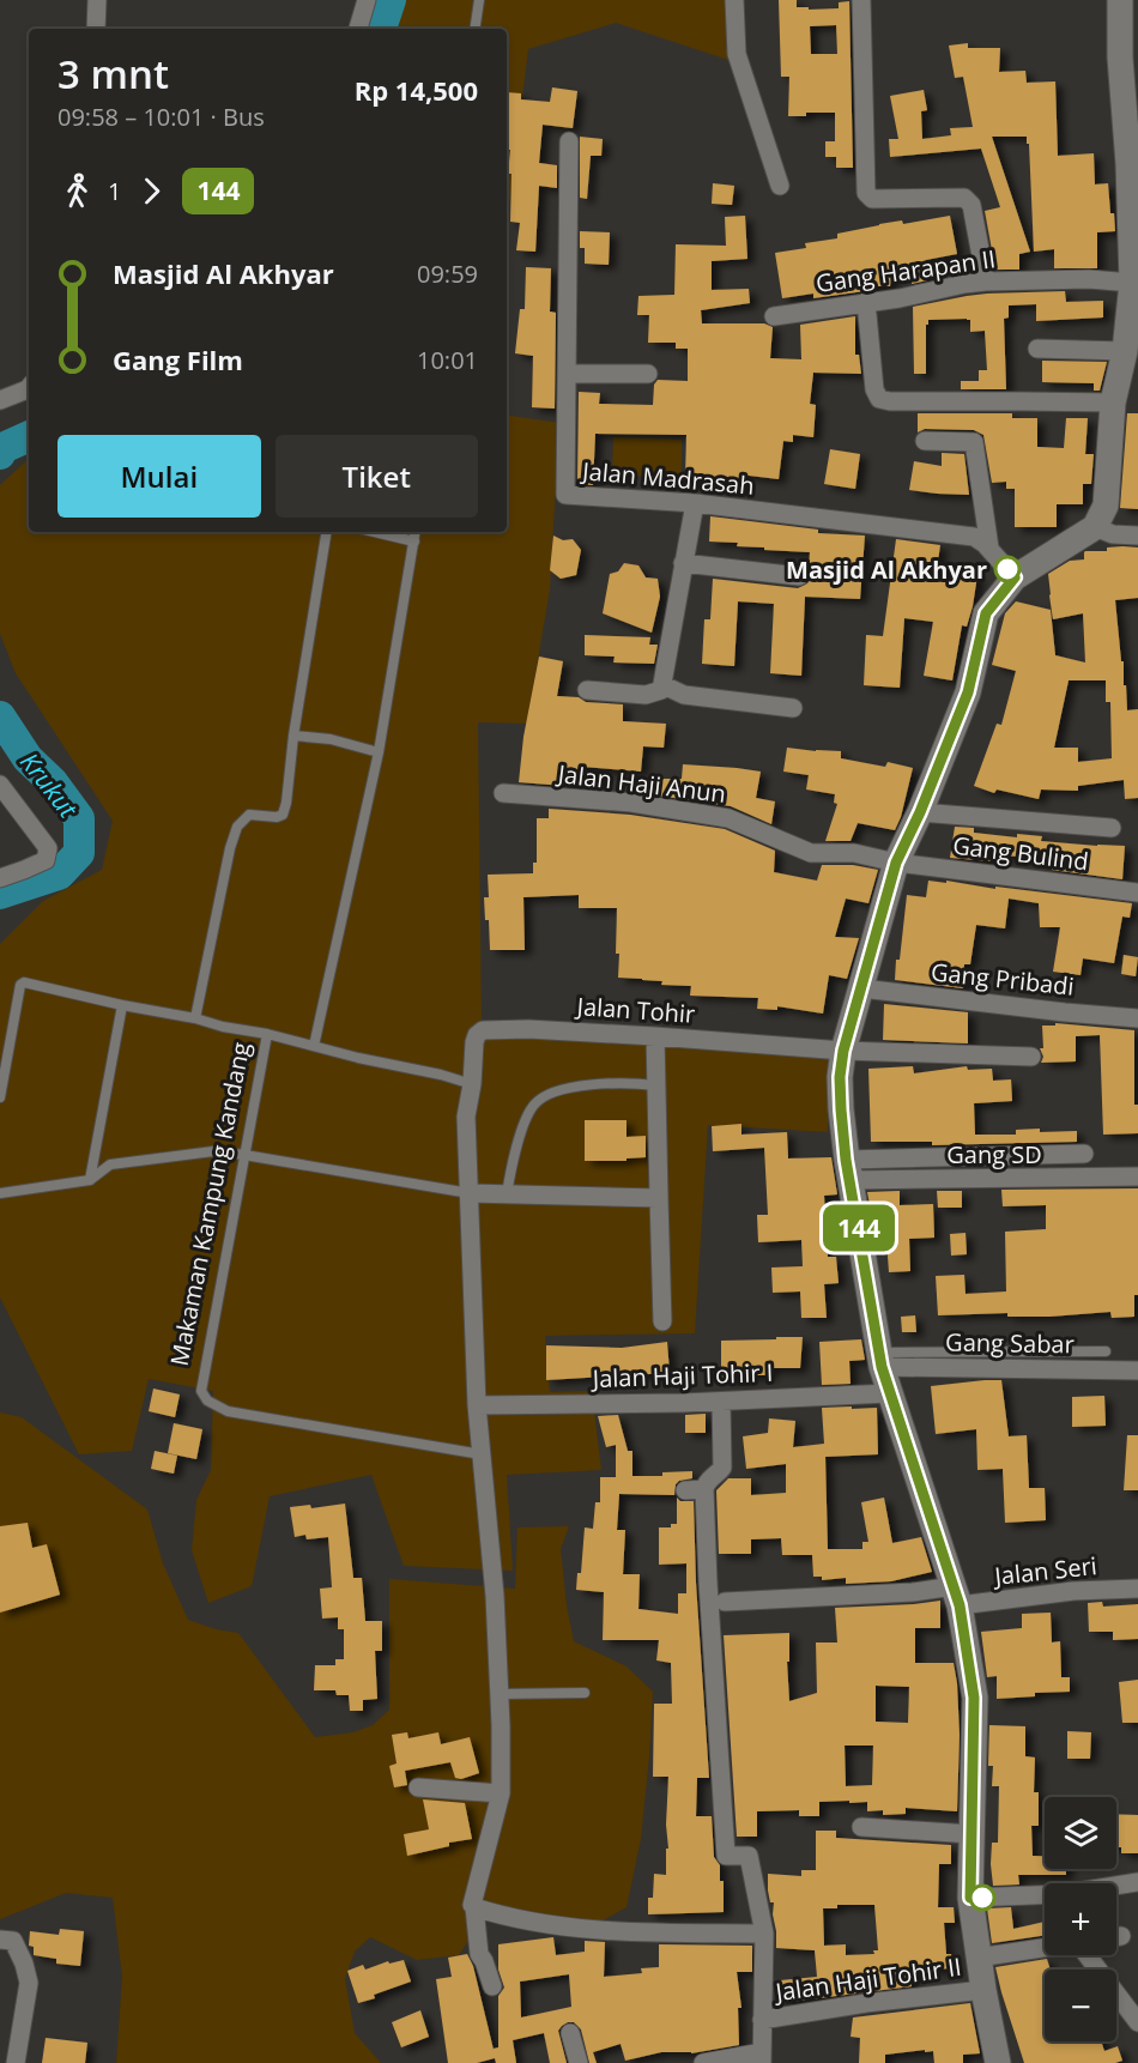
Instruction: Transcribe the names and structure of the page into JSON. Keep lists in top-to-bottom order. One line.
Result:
{"streets":{"street":["Gang Harapan II","Jalan Madrasah","Jalan Haji Anun","Gang Bulind","Gang Pribadi","Jalan Tohir","Gang SD","Gang Sabar","Jalan Haji Tohir I","Jalan Seri","Jalan Haji Tohir II"],"lane":["Makaman Kampung Kandang"]},"crossings":[["Jalan Haji Anun","Gang Bulind"],["Jalan Tohir","Makaman Kampung Kandang"]],"water":["Krukut"],"places":["Masjid Al Akhyar"],"lines":["bus line 144"],"page":{"on_map":"144","heading":["3 mnt","09:58 – 10:01 · Bus","Rp 14,500"],"legs":["1","144"],"list":[{"name":"Masjid Al Akhyar","value":"09:59"},{"name":"Gang Film","value":"10:01"}],"buttons":["Mulai","Tiket"],"map_buttons":["+","−"]}}
